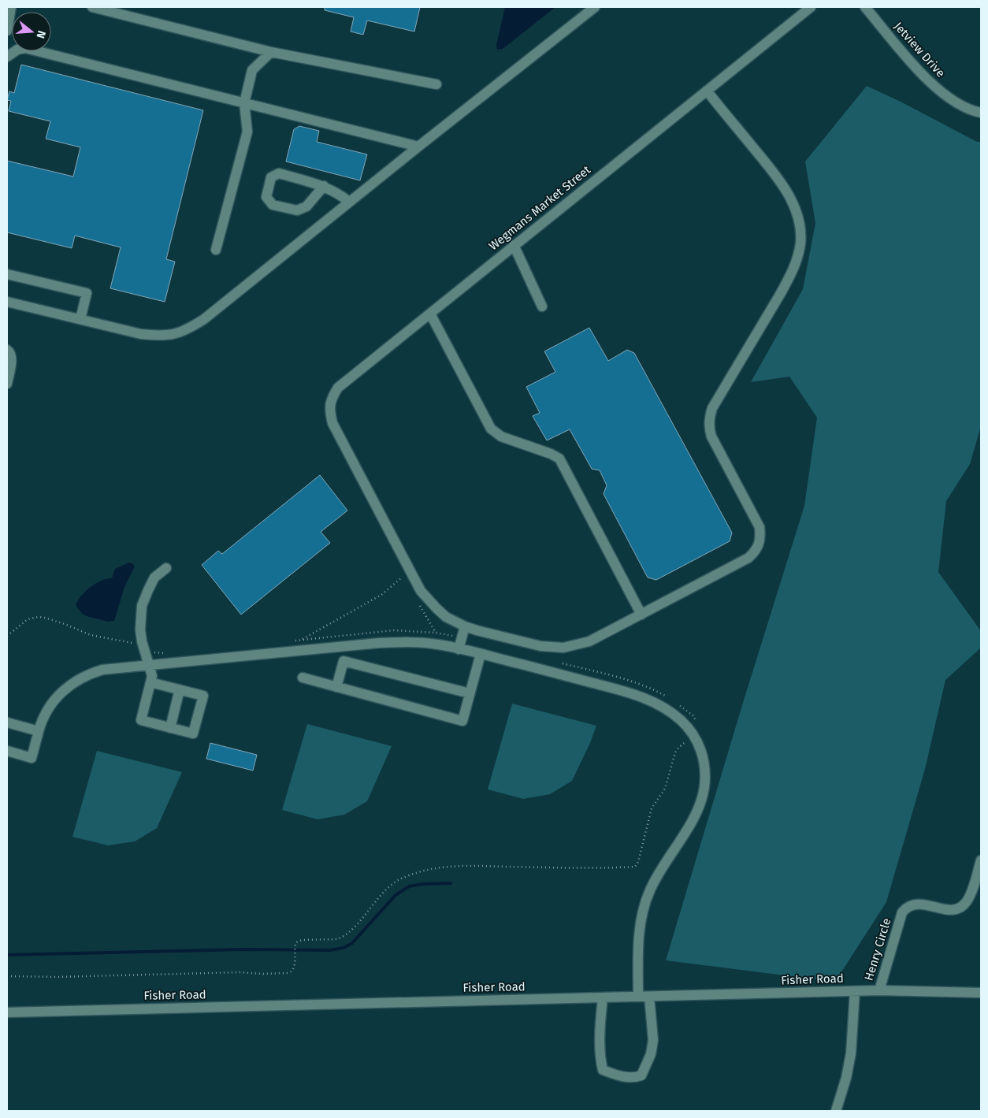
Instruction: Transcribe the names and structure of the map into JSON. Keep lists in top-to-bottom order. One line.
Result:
{"streets":{"street":["Jetview Drive","Wegmans Market Street","Henry Circle","Fisher Road"]},"crossings":[["Henry Circle","Fisher Road"]],"north":"right"}
